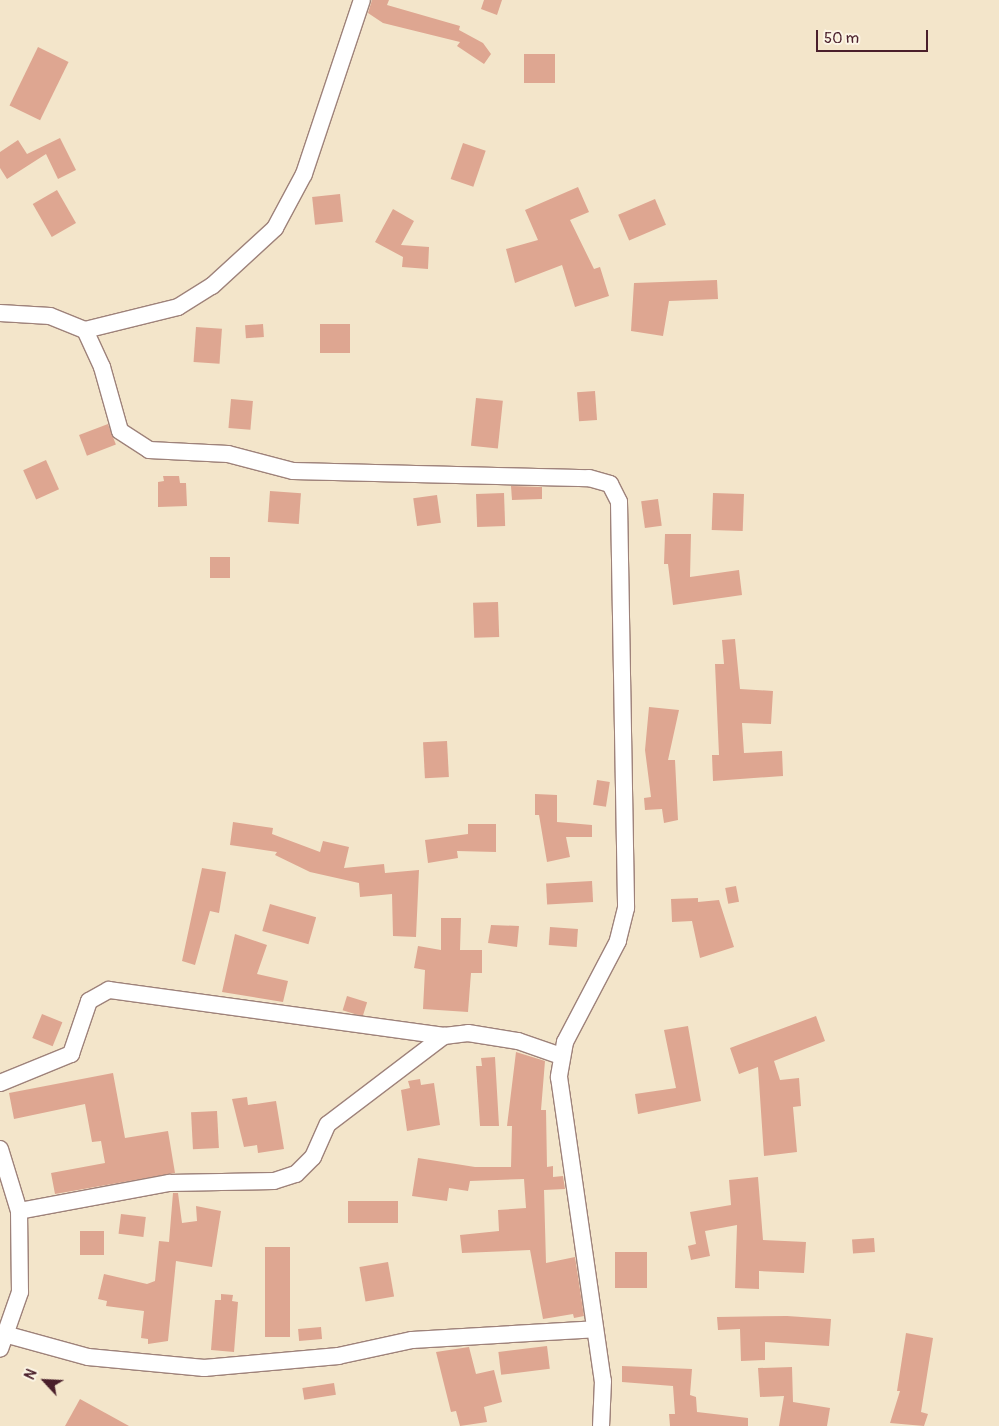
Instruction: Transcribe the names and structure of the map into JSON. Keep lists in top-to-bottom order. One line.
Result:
{"scale_bar":"50 m","north":"top left"}
